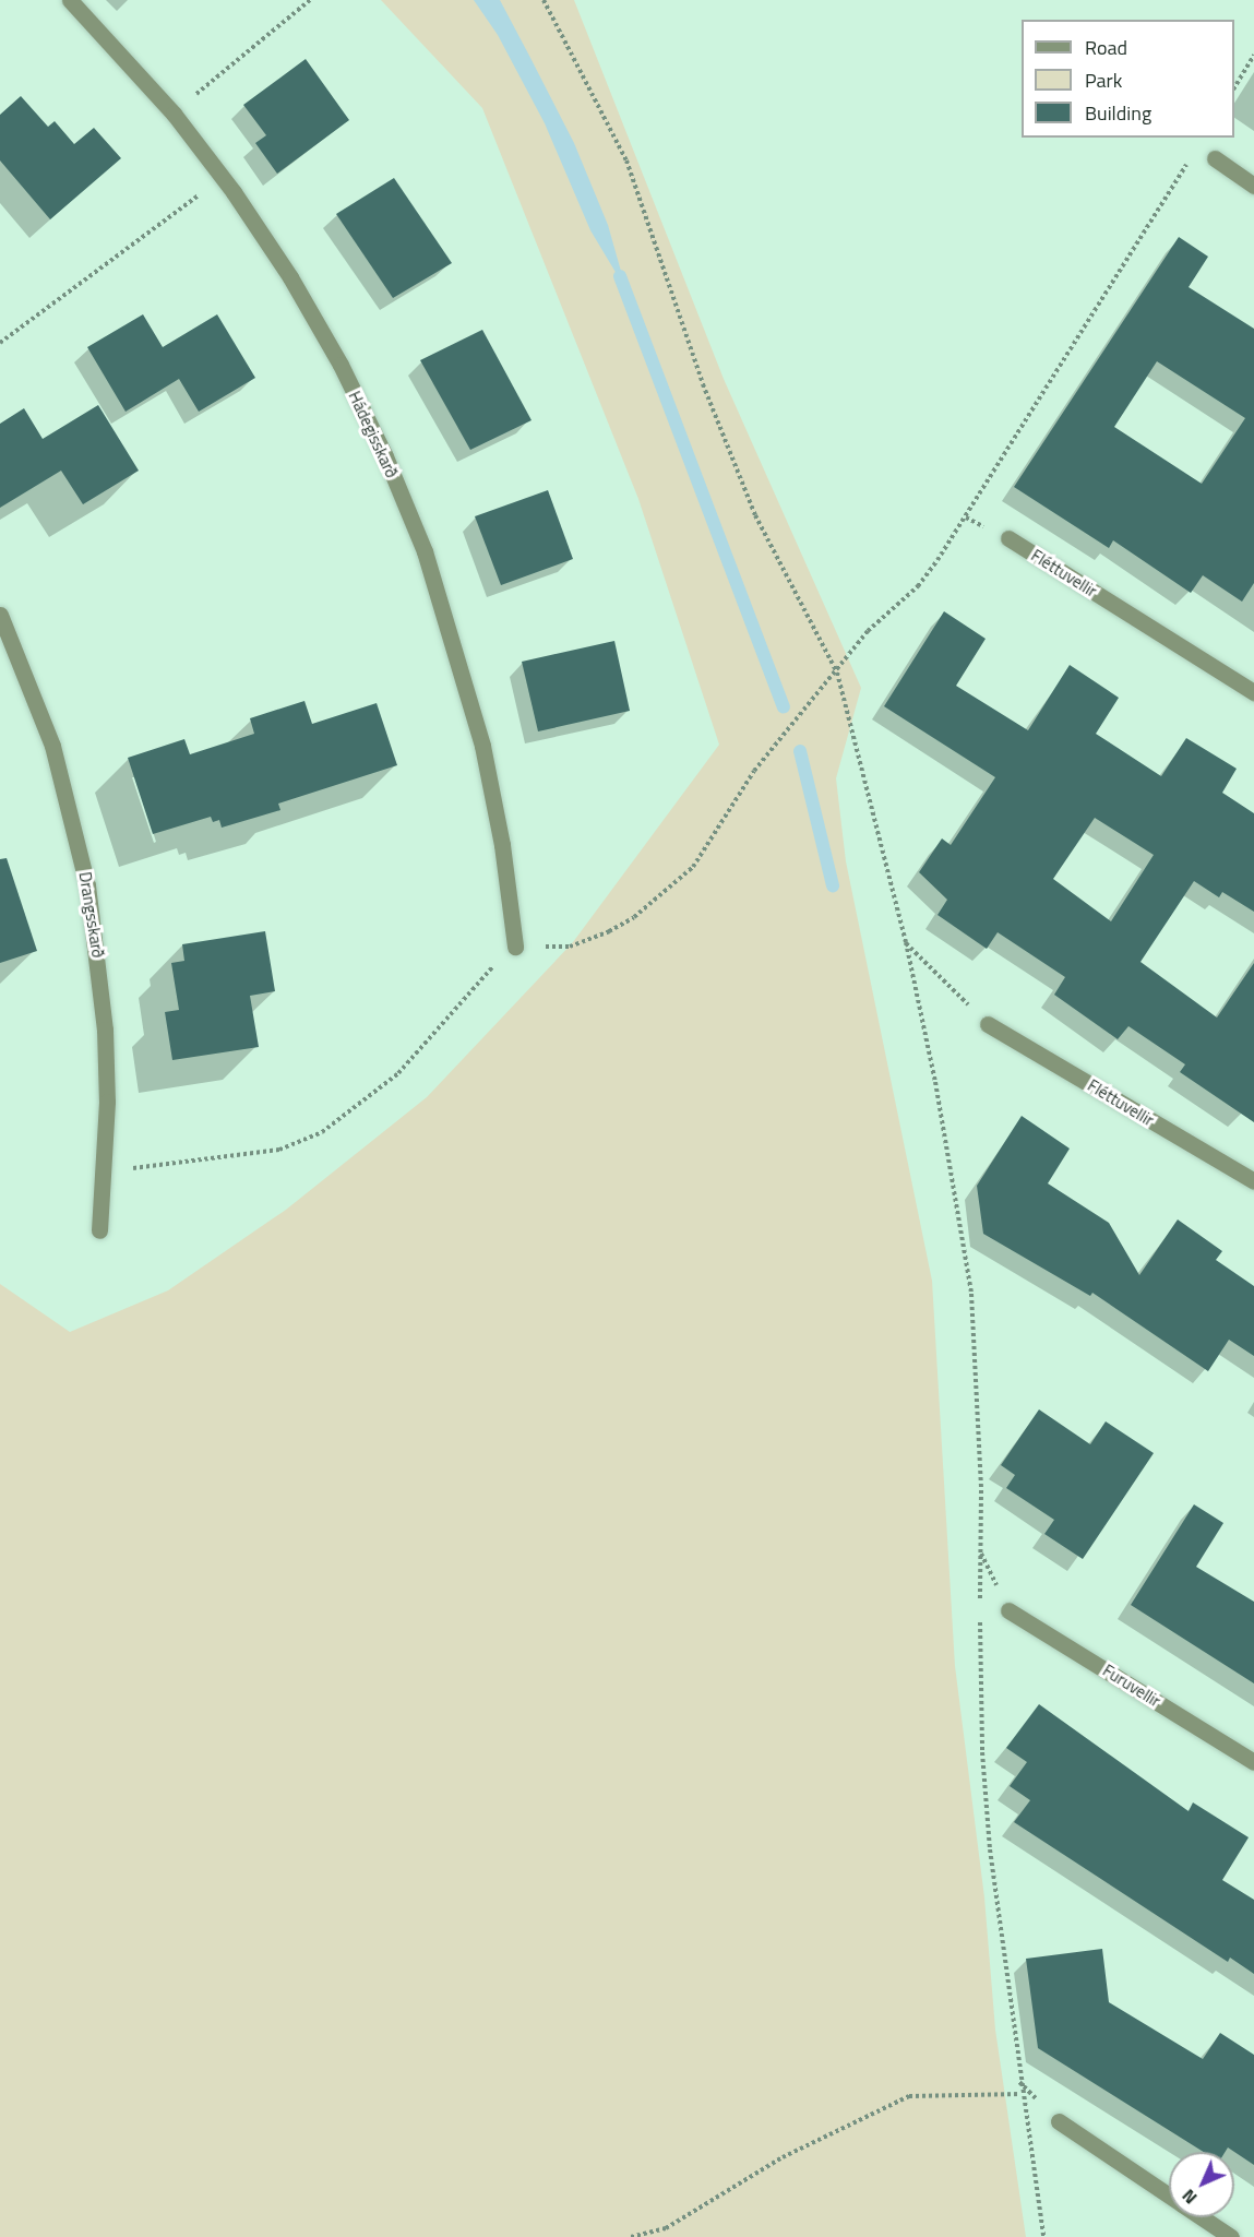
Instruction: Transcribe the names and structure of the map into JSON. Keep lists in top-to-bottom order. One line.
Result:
{"streets":{"street":["Hádegisskarð","Fléttuvellir","Drangsskarð","Furuvellir"]},"legend":["Road","Park","Building"],"north":"bottom left"}
